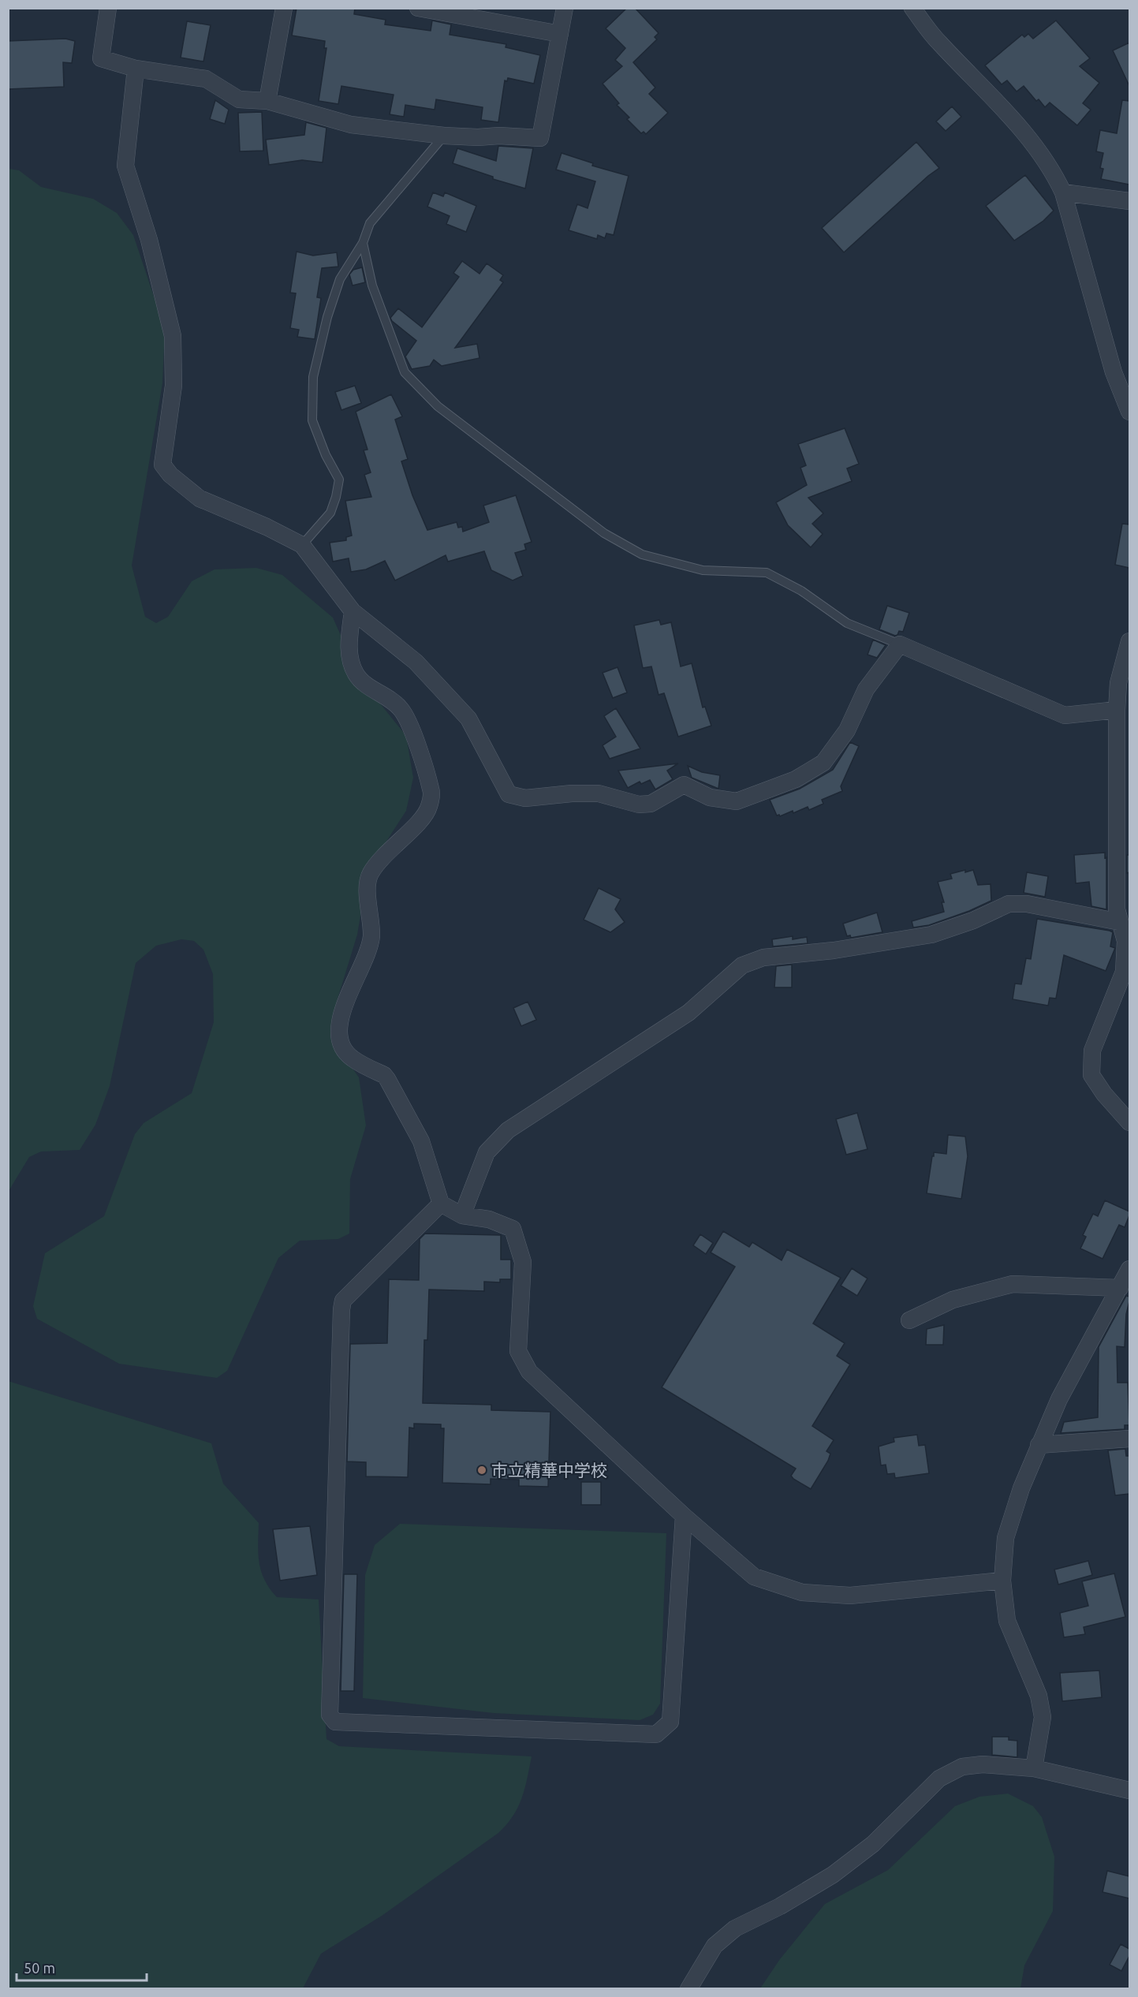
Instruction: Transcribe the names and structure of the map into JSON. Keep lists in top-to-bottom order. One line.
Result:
{"places":["市立精華中学校"],"scale_bar":"50 m"}
